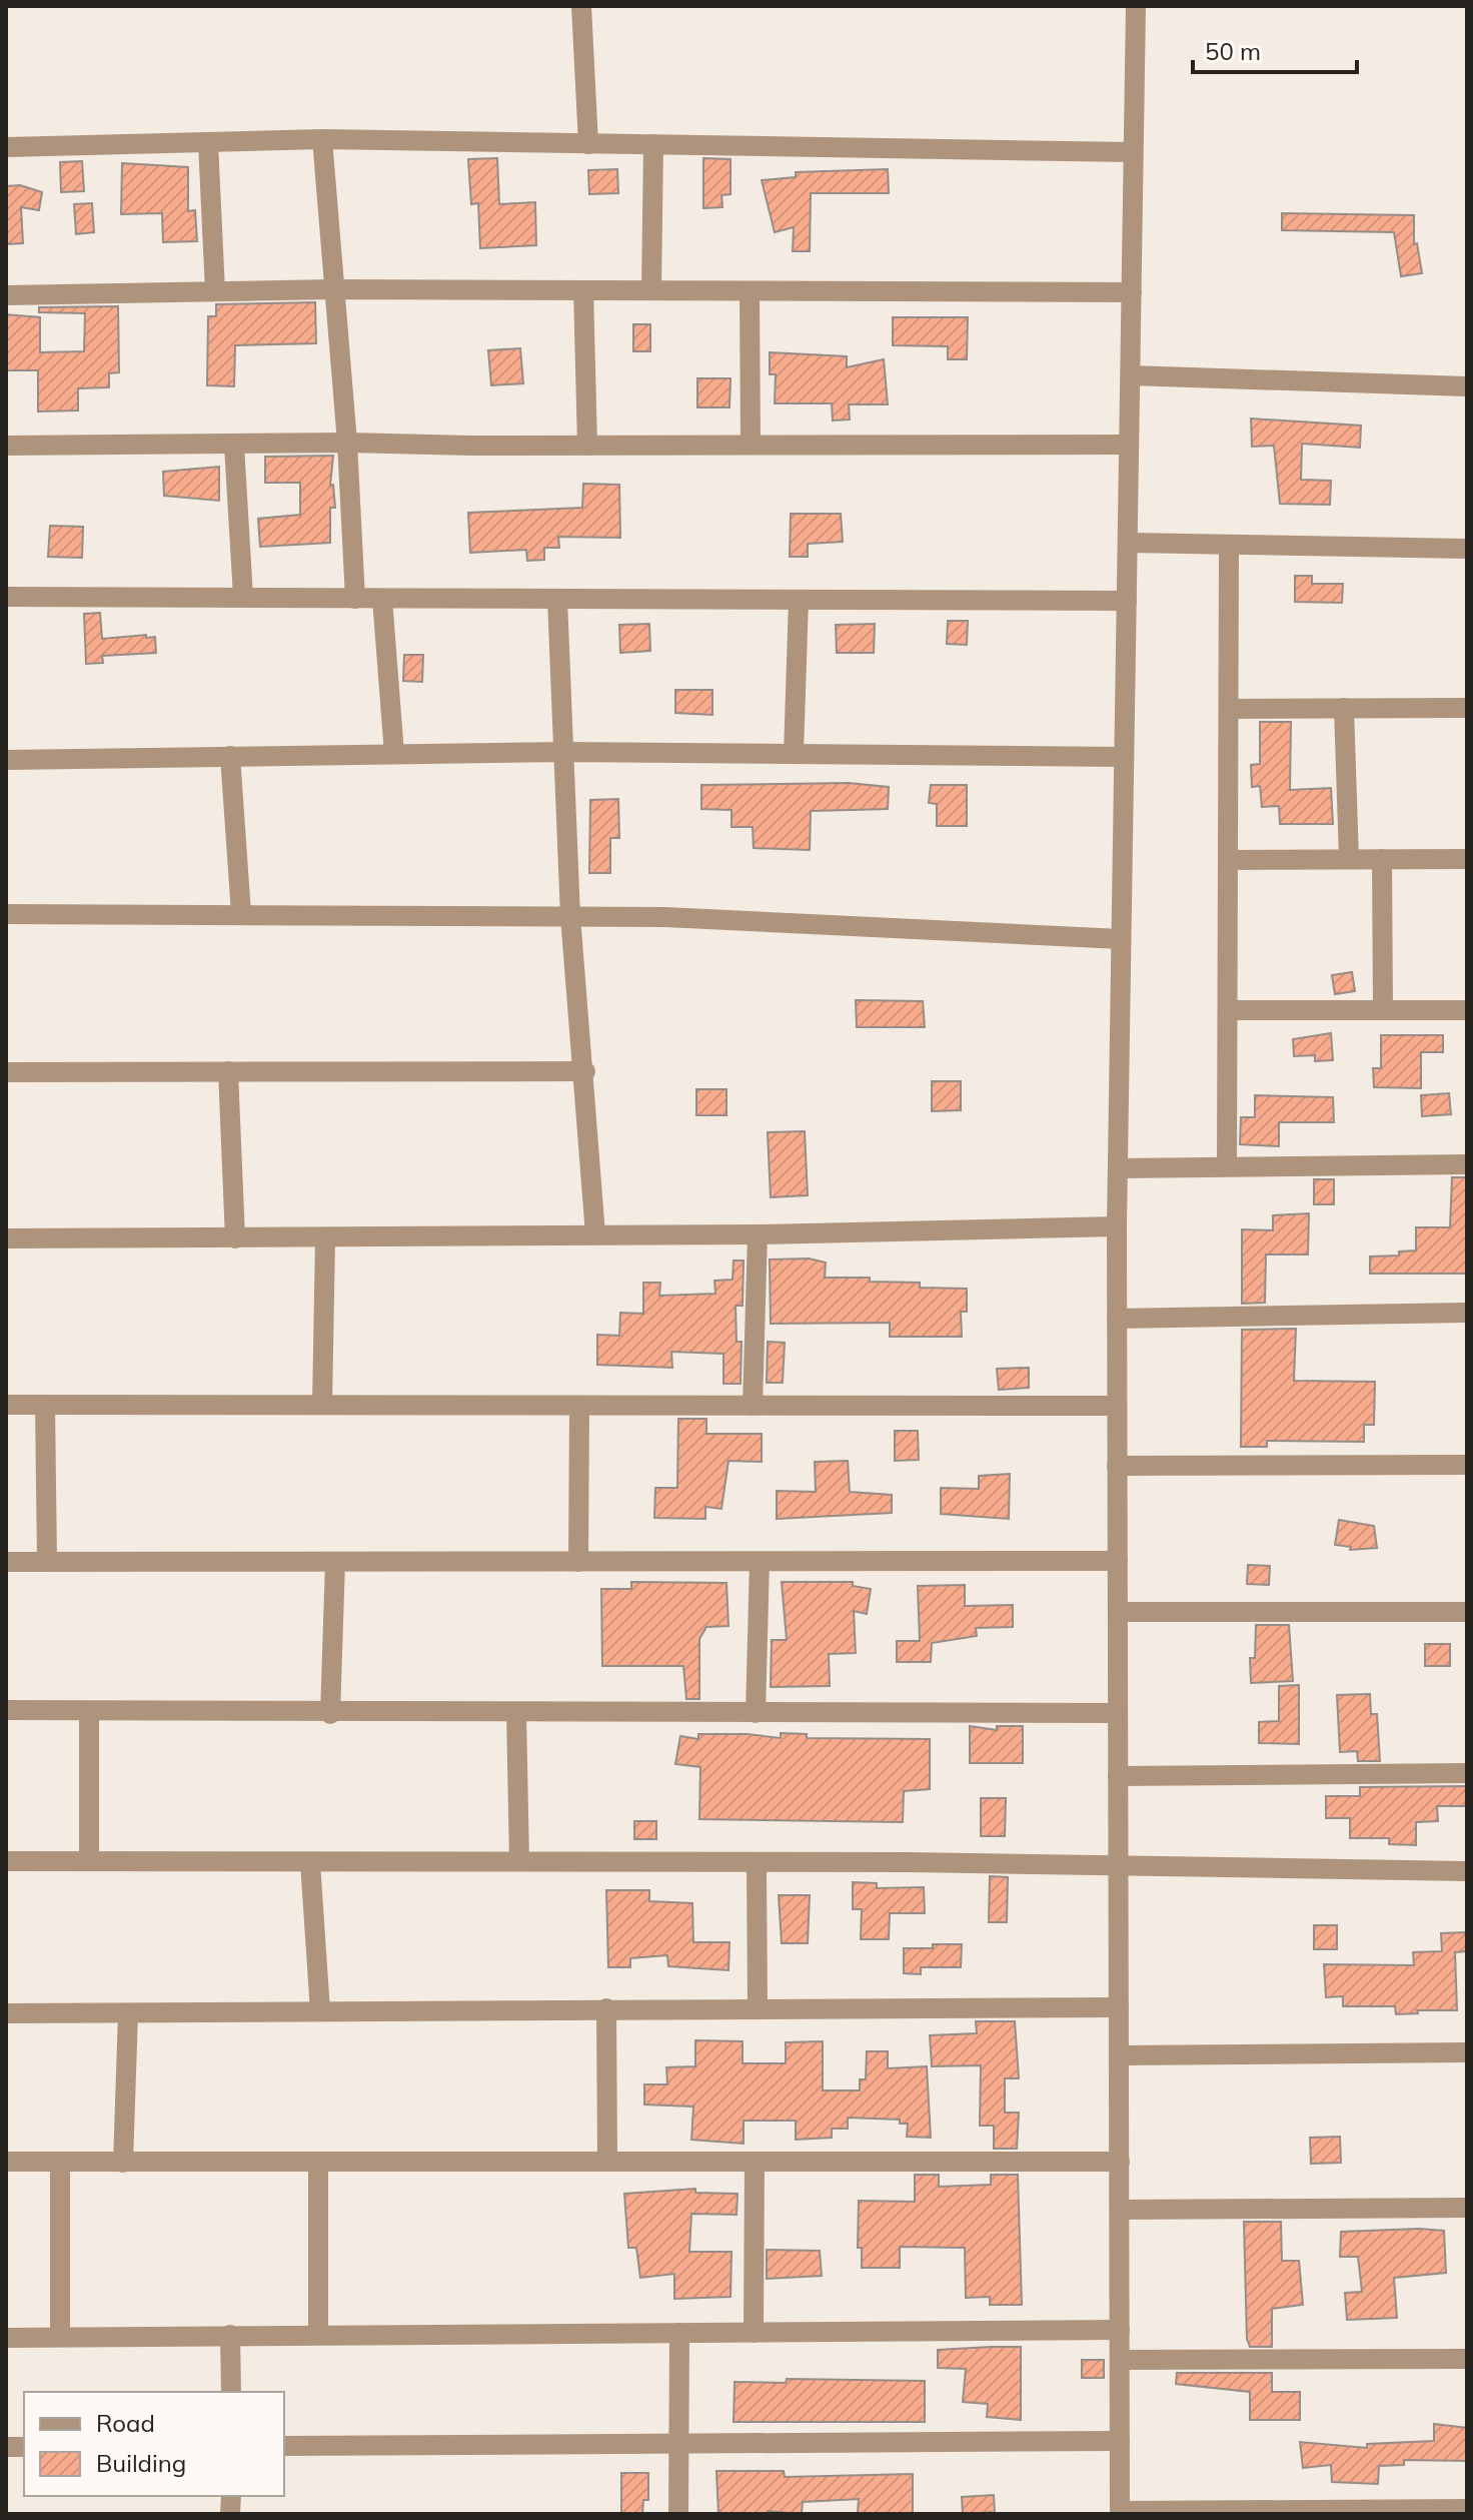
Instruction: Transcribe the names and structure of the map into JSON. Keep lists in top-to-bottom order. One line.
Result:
{"legend":["Road","Building"],"scale_bar":"50 m"}
